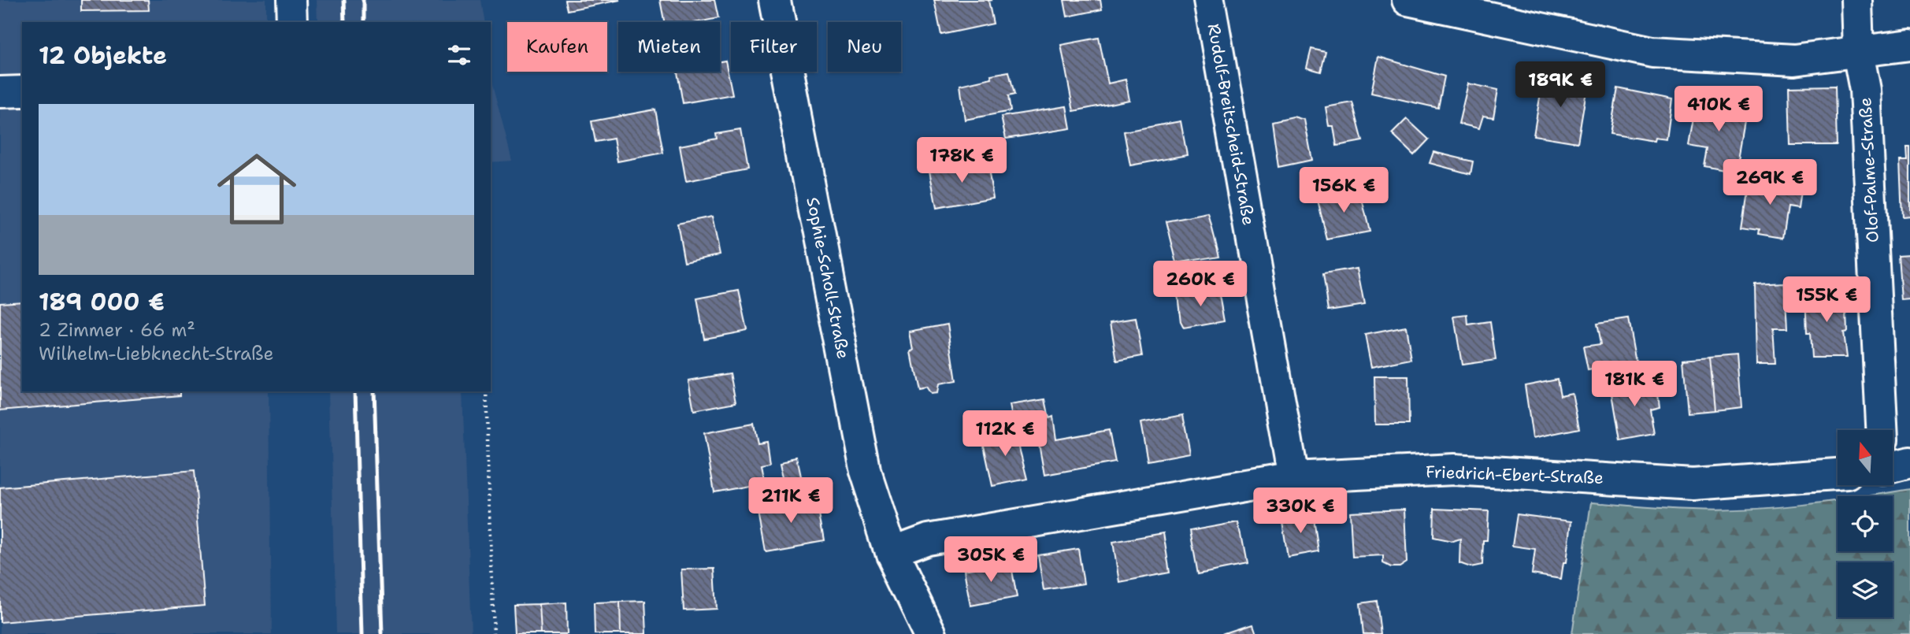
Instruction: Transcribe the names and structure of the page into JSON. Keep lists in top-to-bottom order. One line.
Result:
{"streets":{"street":["Rudolf-Breitscheid-Straße","Olof-Palme-Straße","Sophie-Scholl-Straße","Friedrich-Ebert-Straße"]},"crossings":[["Rudolf-Breitscheid-Straße","Friedrich-Ebert-Straße"],["Sophie-Scholl-Straße","Friedrich-Ebert-Straße"]],"north":"top","page":{"chip":["Kaufen","Mieten","Filter","Neu"],"heading":"12 Objekte","price":["189K €","410K €","178K €","269K €","156K €","260K €","155K €","181K €","112K €","211K €","330K €","305K €"],"list":[{"name":"189 000 €","note":"2 Zimmer · 66 m² · Wilhelm-Liebknecht-Straße"}]}}
